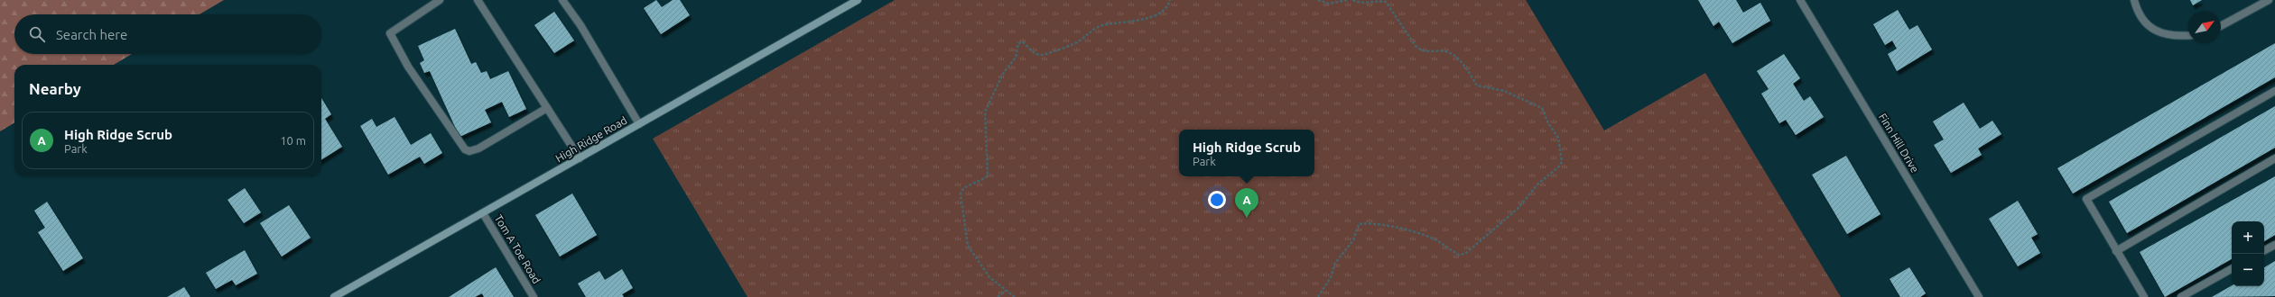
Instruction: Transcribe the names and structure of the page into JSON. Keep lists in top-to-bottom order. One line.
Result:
{"streets":{"street":["High Ridge Road","Finn Hill Drive","Tom A Toe Road"]},"crossings":[["High Ridge Road","Tom A Toe Road"]],"north":"top right","page":{"search":"Search here","heading":"Nearby","list":[{"mark":"A","name":"High Ridge Scrub","note":"Park","value":"10 m"}],"popup":["High Ridge Scrub","Park"],"pins":"A","map_buttons":["+","−"]}}
